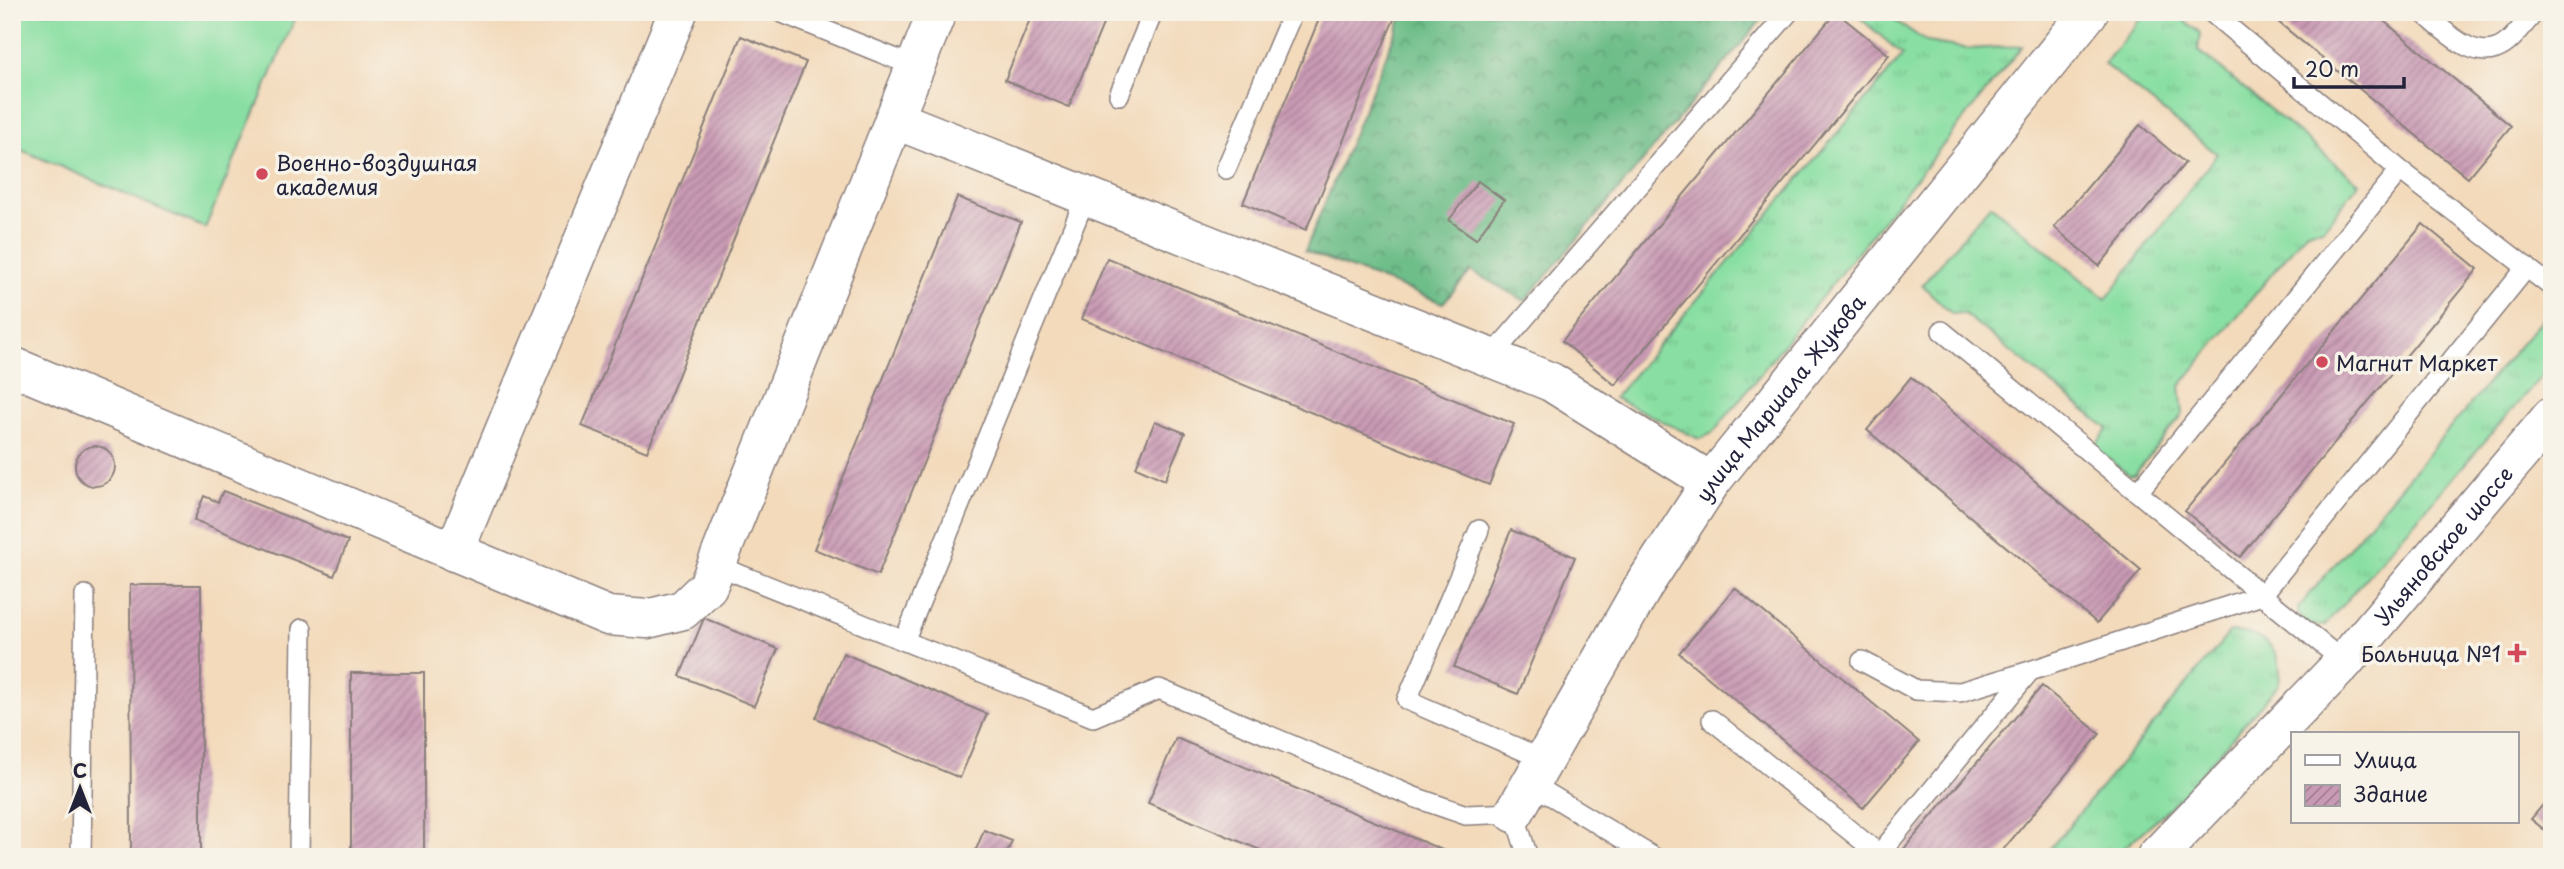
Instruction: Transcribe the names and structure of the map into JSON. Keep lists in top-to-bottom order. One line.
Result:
{"streets":{"street":["улица Маршала Жукова","Ульяновское шоссе"]},"places":{"other":["Военно-воздушная академия","Магнит Маркет"],"health":["Больница №1"]},"legend":["Улица","Здание"],"scale_bar":"20 m","north":"top"}
